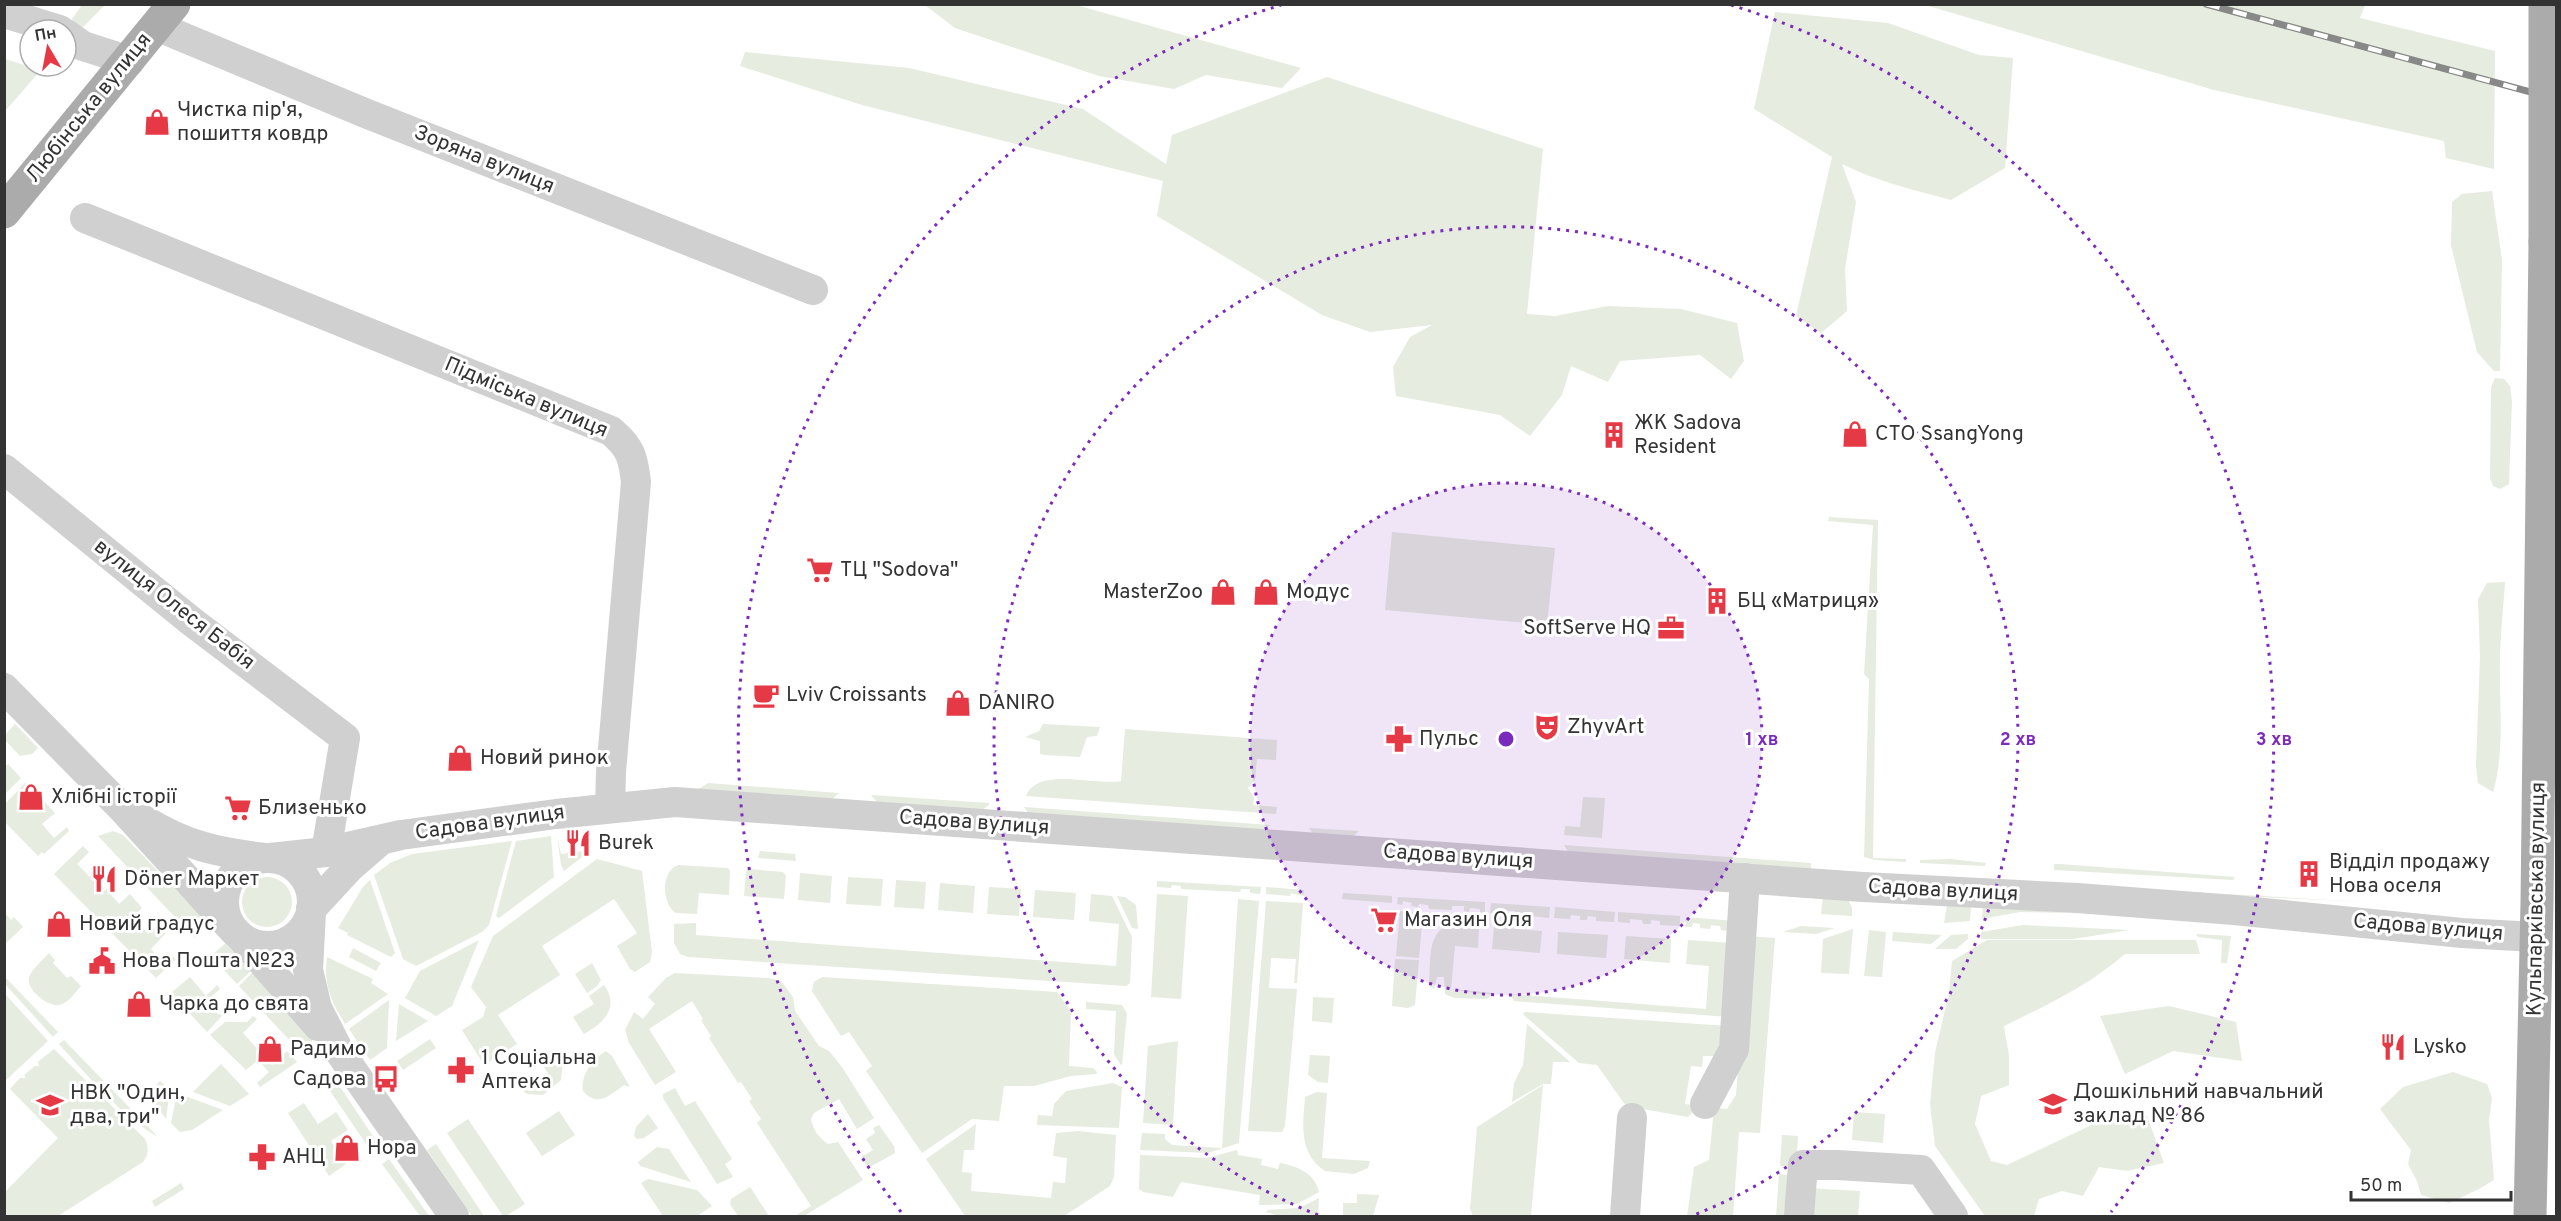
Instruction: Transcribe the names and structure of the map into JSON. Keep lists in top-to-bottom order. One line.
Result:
{"streets":{"main road":["Любінська вулиця","Кульпарківська вулиця"],"street":["Зоряна вулиця","Підміська вулиця","вулиця Олеся Бабія","Садова вулиця"]},"crossings":[["Любінська вулиця","Зоряна вулиця"],["Підміська вулиця","Садова вулиця"],["вулиця Олеся Бабія","Садова вулиця"],["Садова вулиця","Кульпарківська вулиця"]],"places":{"shop":["Чистка пір'я, пошиття ковдр","СТО SsangYong","MasterZoo","Модус","DANIRO","Новий ринок","Хлібні історії","Новий градус","Чарка до свята","Радимо","Нора"],"building":["ЖК Sadova Resident","БЦ «Матриця»","Відділ продажу Нова оселя"],"supermarket":["ТЦ \"Sodova\"","Близенько","Магазин Оля"],"office":["SoftServe HQ"],"cafe":["Lviv Croissants"],"theatre":["ZhyvArt"],"pharmacy":["Пульс","1 Соціальна Аптека","АНЦ"],"restaurant":["Burek","Döner Маркет","Lysko"],"public building":["Нова Пошта №23"],"bus stop":["Садова"],"school or university":["Дошкільний навчальний заклад № 86","НВК \"Один, два, три\""]},"scale_bar":"50 m","north":"top","rings":["1 хв","2 хв","3 хв"]}
